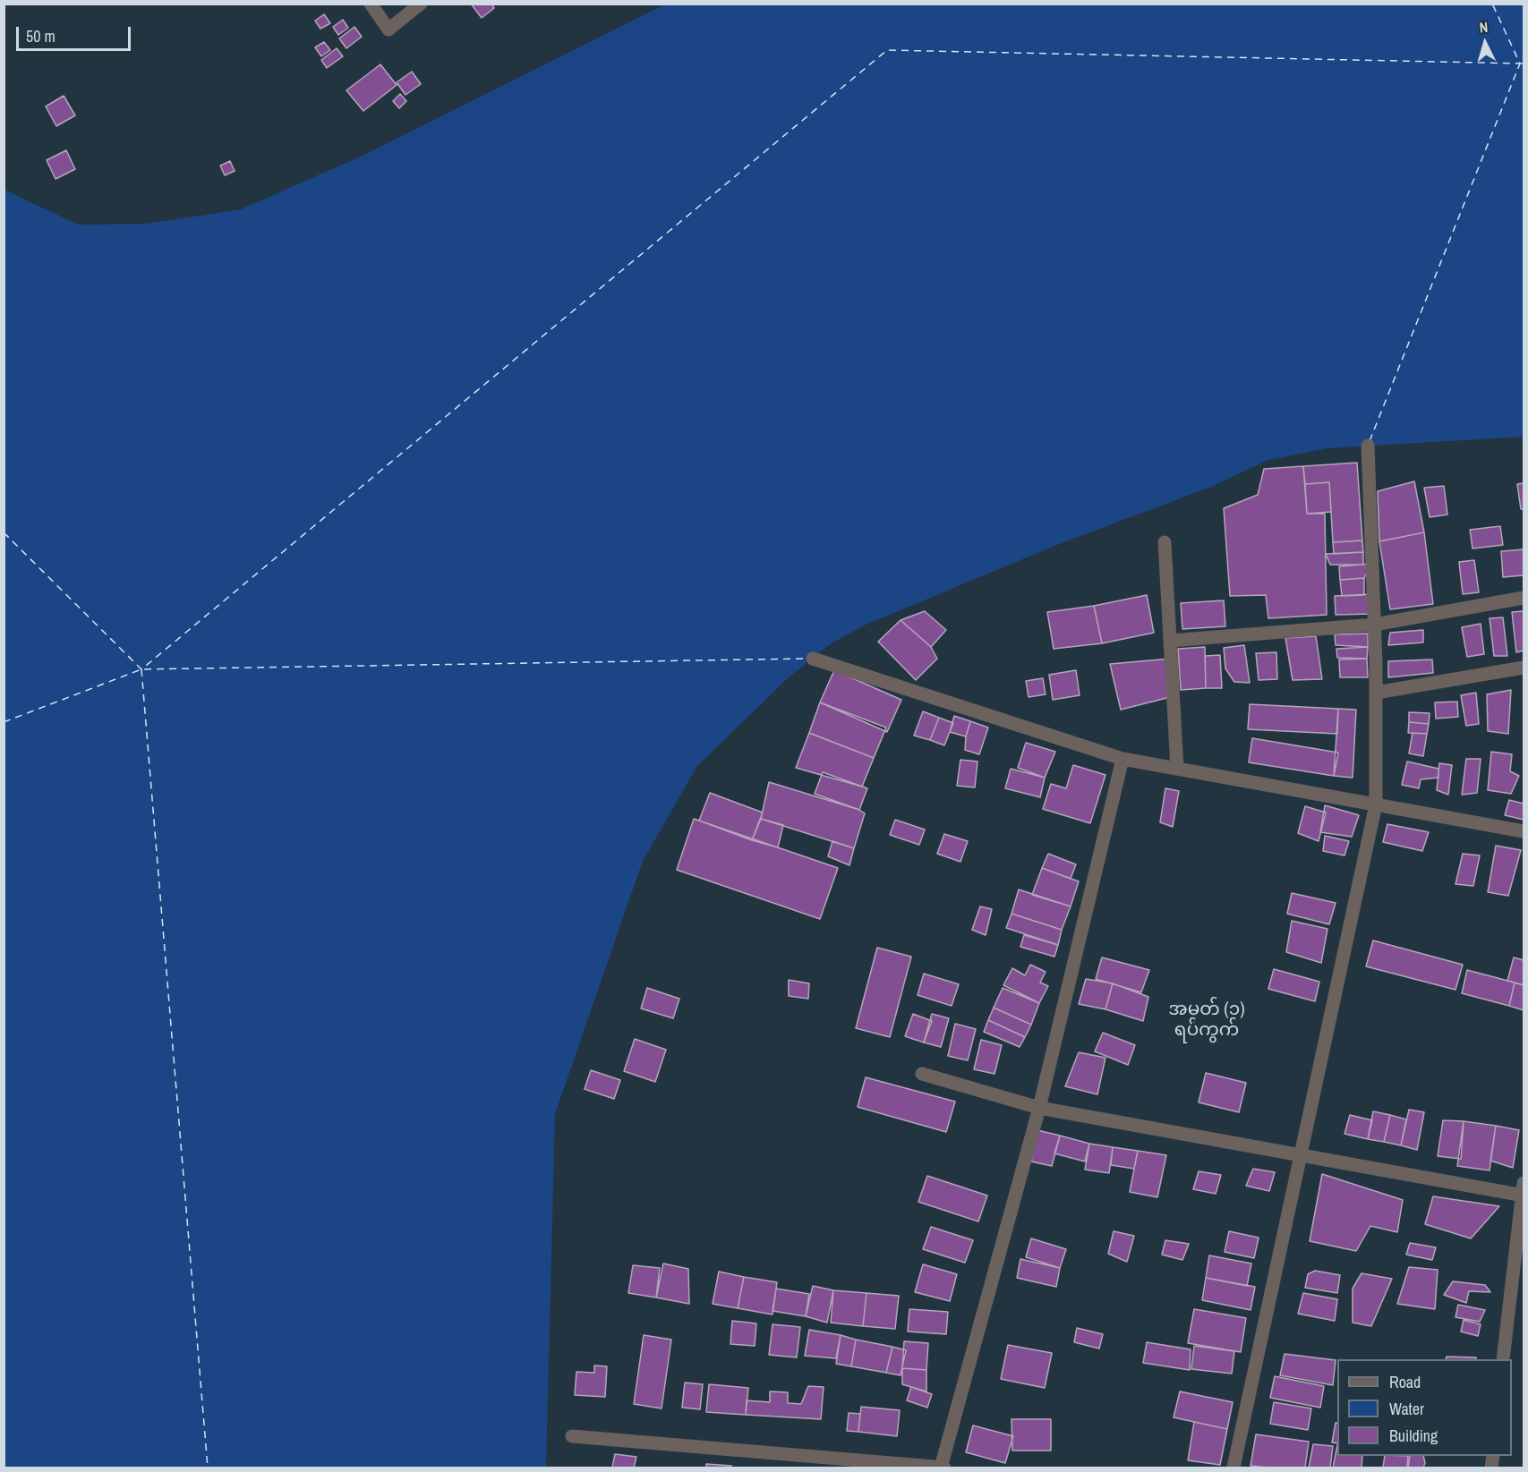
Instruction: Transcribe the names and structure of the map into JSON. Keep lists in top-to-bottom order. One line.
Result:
{"districts":["အမှတ် (၁) ရပ်ကွက်"],"legend":["Road","Water","Building"],"scale_bar":"50 m","north":"top"}
